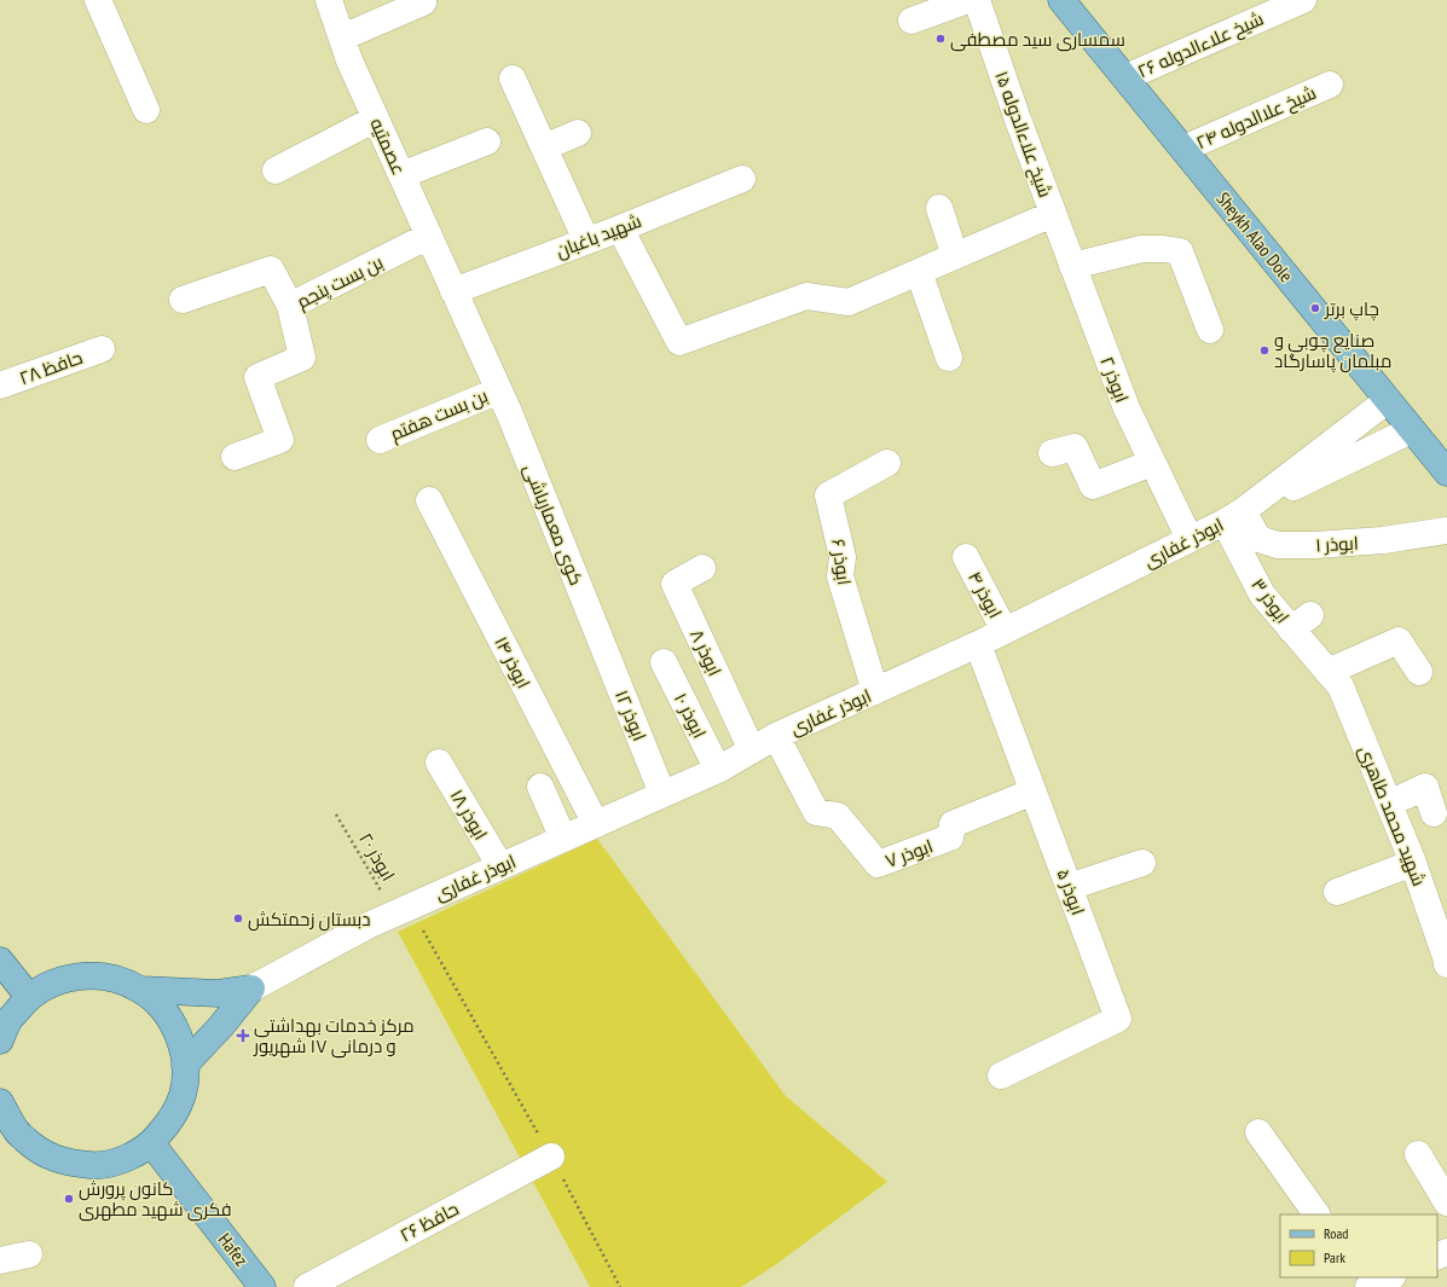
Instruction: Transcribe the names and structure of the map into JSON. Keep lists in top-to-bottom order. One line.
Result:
{"streets":{"main road":["Sheykh Alao Dole","Hafez"],"street":["شیخ علاءالدوله ۲۶","شیخ علاالدوله ۲۴","شیخ علاءالدوله ۱۵","عصمتیه","شهید باغبان","بن بست پنجم","حافظ ۲۸","ابوذر ۲","بن بست هفتم","کوی معمارباشی","ابوذر غفاری","ابوذر ۱","ابوذر ۶","ابوذر ۴","ابوذر ۳","ابوذر ۸","ابوذر ۱۴","ابوذر ۱۲","ابوذر ۱۰","ابوذر ۱۸","شهید محمد طاهری","ابوذر ۷","ابوذر ۵","حافظ ۲۶"],"path":["ابوذر ۲۰"]},"crossings":[["شیخ علاءالدوله ۲۶","Sheykh Alao Dole"],["شیخ علاالدوله ۲۴","Sheykh Alao Dole"],["شیخ علاءالدوله ۱۵","ابوذر ۲"],["عصمتیه","شهید باغبان"],["عصمتیه","بن بست پنجم"],["عصمتیه","کوی معمارباشی"],["شهید باغبان","کوی معمارباشی"],["Sheykh Alao Dole","ابوذر غفاری"],["ابوذر ۲","ابوذر غفاری"],["بن بست هفتم","کوی معمارباشی"],["کوی معمارباشی","ابوذر ۱۲"],["ابوذر غفاری","ابوذر ۱"],["ابوذر غفاری","ابوذر ۶"],["ابوذر غفاری","ابوذر ۴"],["ابوذر غفاری","ابوذر ۳"],["ابوذر غفاری","ابوذر ۸"],["ابوذر غفاری","ابوذر ۱۴"],["ابوذر غفاری","ابوذر ۱۲"],["ابوذر غفاری","ابوذر ۱۰"],["ابوذر غفاری","ابوذر ۱۸"],["ابوذر غفاری","ابوذر ۷"],["ابوذر غفاری","ابوذر ۲۰"],["ابوذر غفاری","ابوذر ۵"],["ابوذر ۱","ابوذر ۳"],["ابوذر ۳","شهید محمد طاهری"],["ابوذر ۷","ابوذر ۵"],["ابوذر ۲۰","حافظ ۲۶"]],"places":{"other":["سمساری سید مصطفی","چاپ برتر","صنایع چوبی و مبلمان پاسارگاد","دبستان زحمتکش","کانون پرورش فکری شهید مطهری"],"health":["مرکز خدمات بهداشتی و درمانی ۱۷ شهریور"]},"legend":["Road","Park"]}
